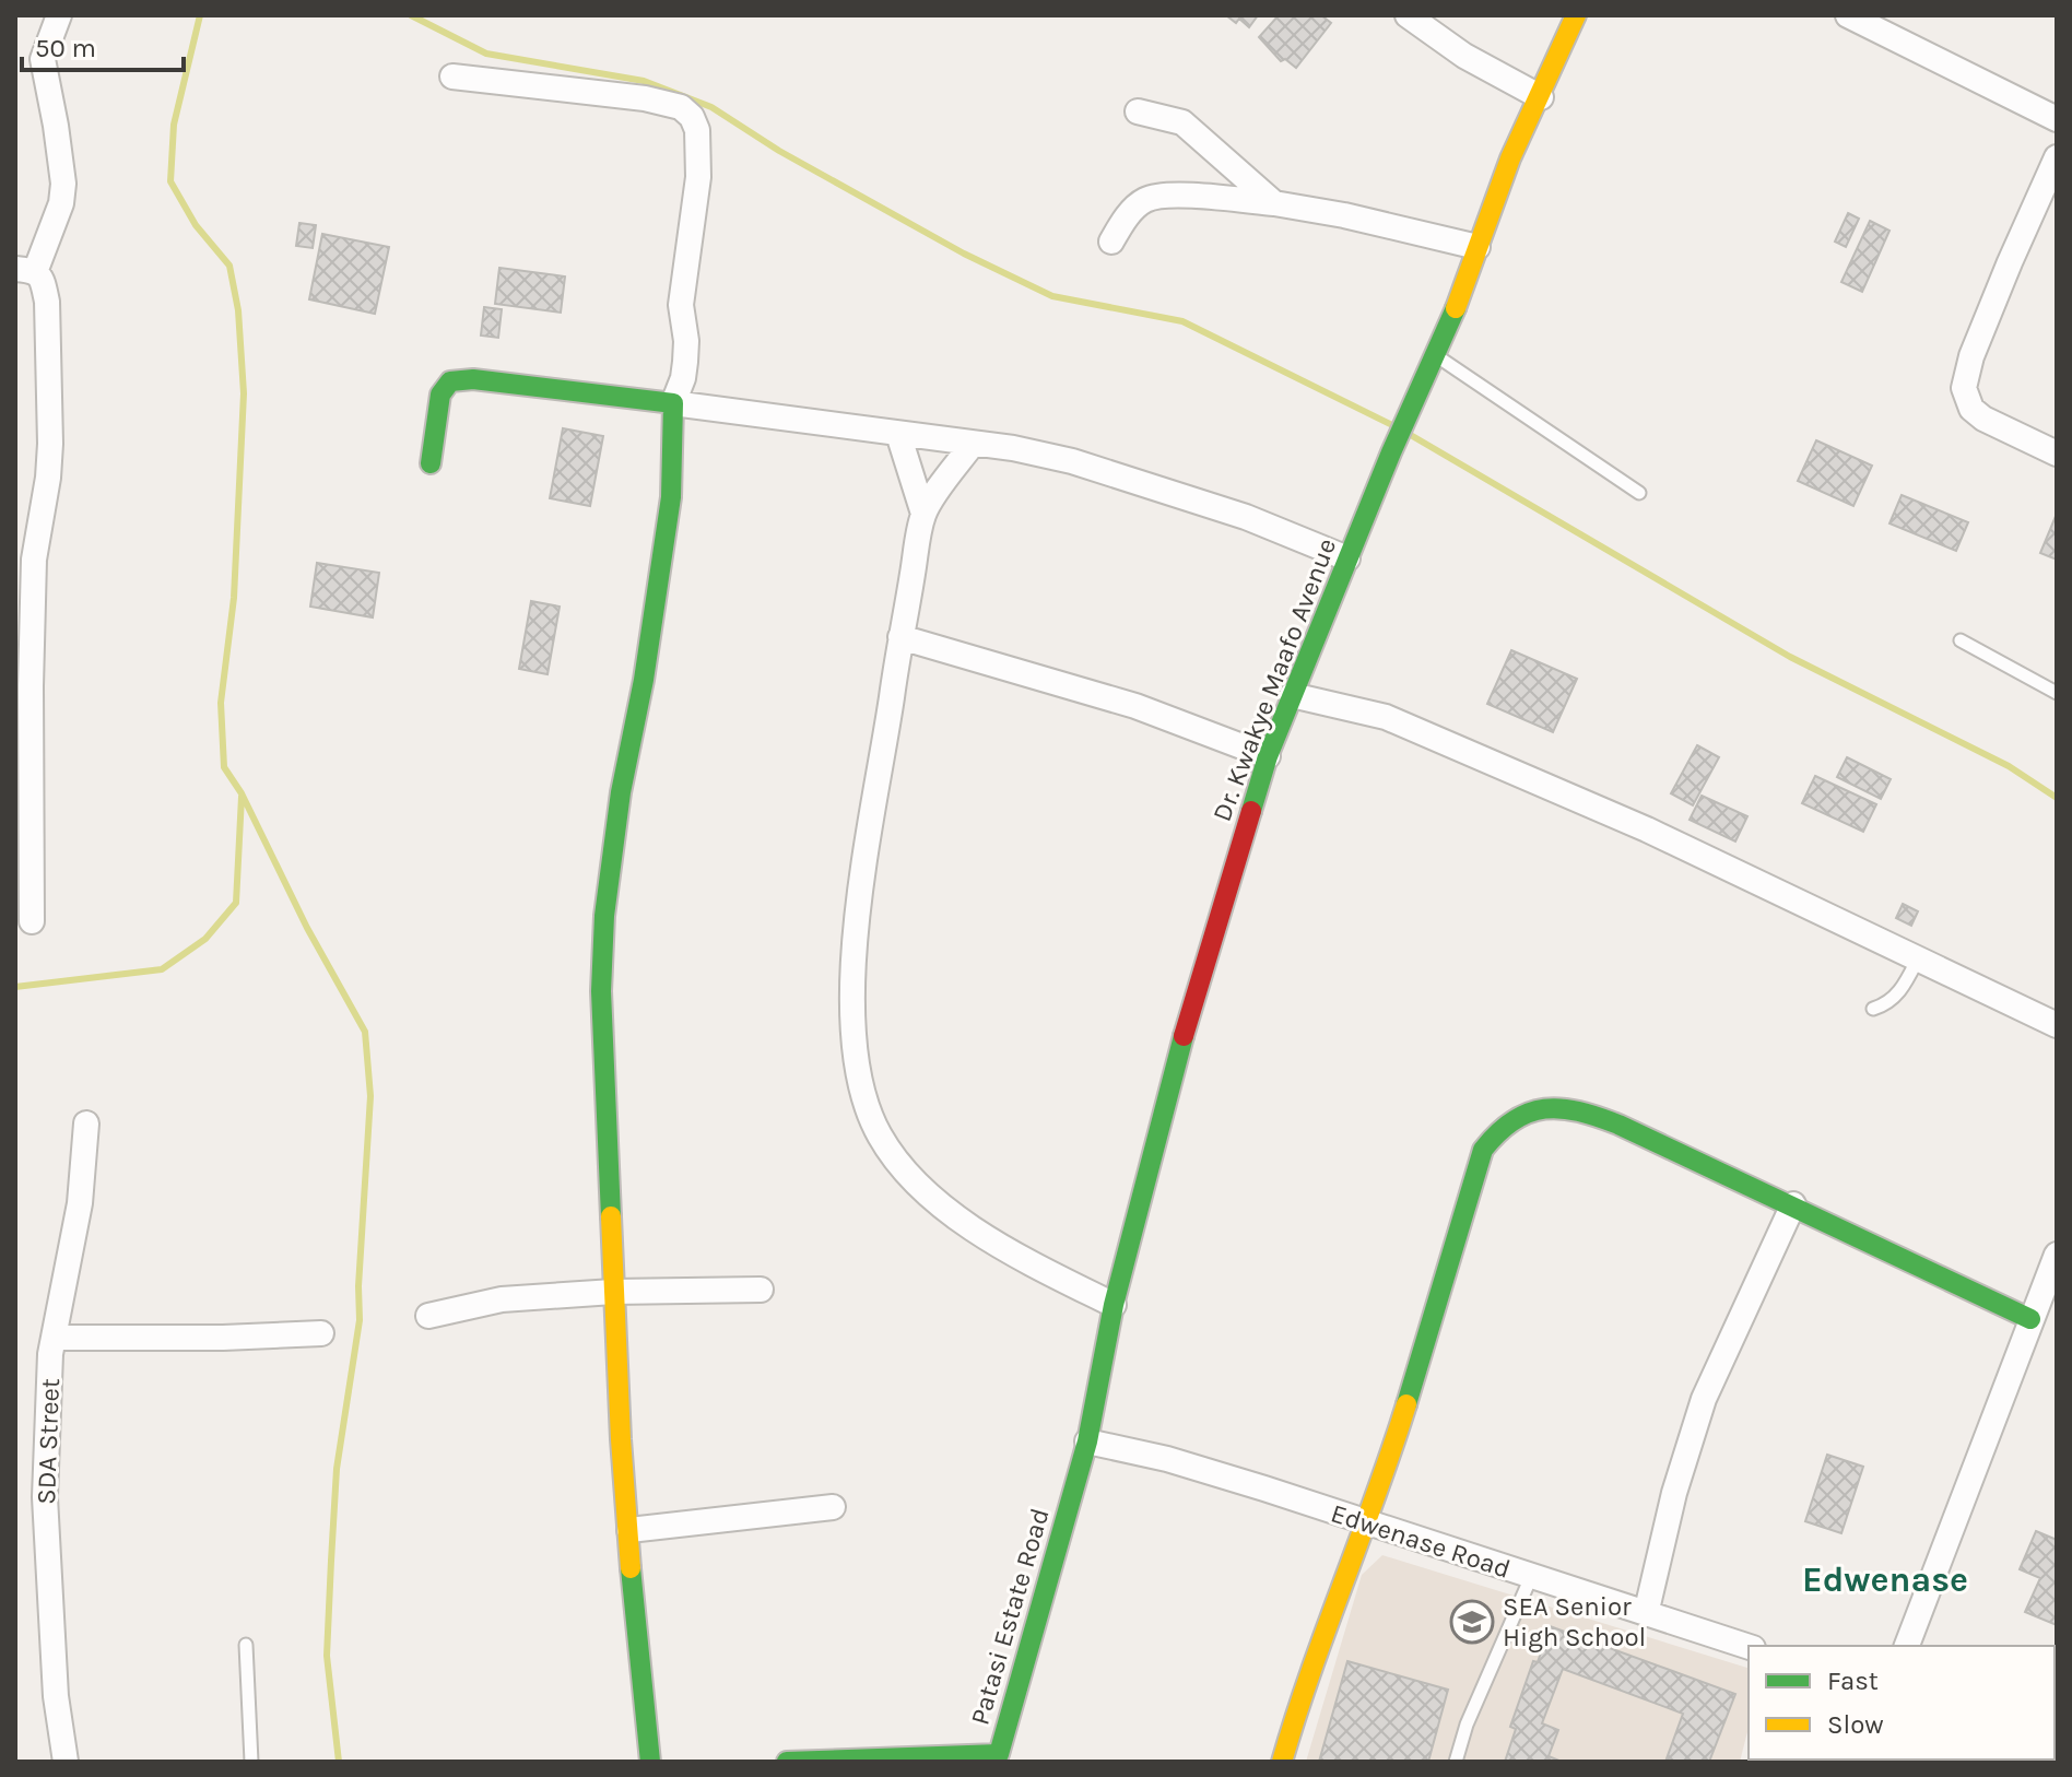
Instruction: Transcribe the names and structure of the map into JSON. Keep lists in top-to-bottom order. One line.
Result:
{"streets":{"street":["Dr. Kwakye Maafo Avenue","SDA Street","Edwenase Road","Patasi Estate Road"]},"crossings":[["Dr. Kwakye Maafo Avenue","Edwenase Road"],["Dr. Kwakye Maafo Avenue","Patasi Estate Road"],["Edwenase Road","Patasi Estate Road"]],"districts":["Edwenase"],"places":{"school or university":["SEA Senior High School"]},"legend":["Fast","Slow"],"scale_bar":"50 m"}
